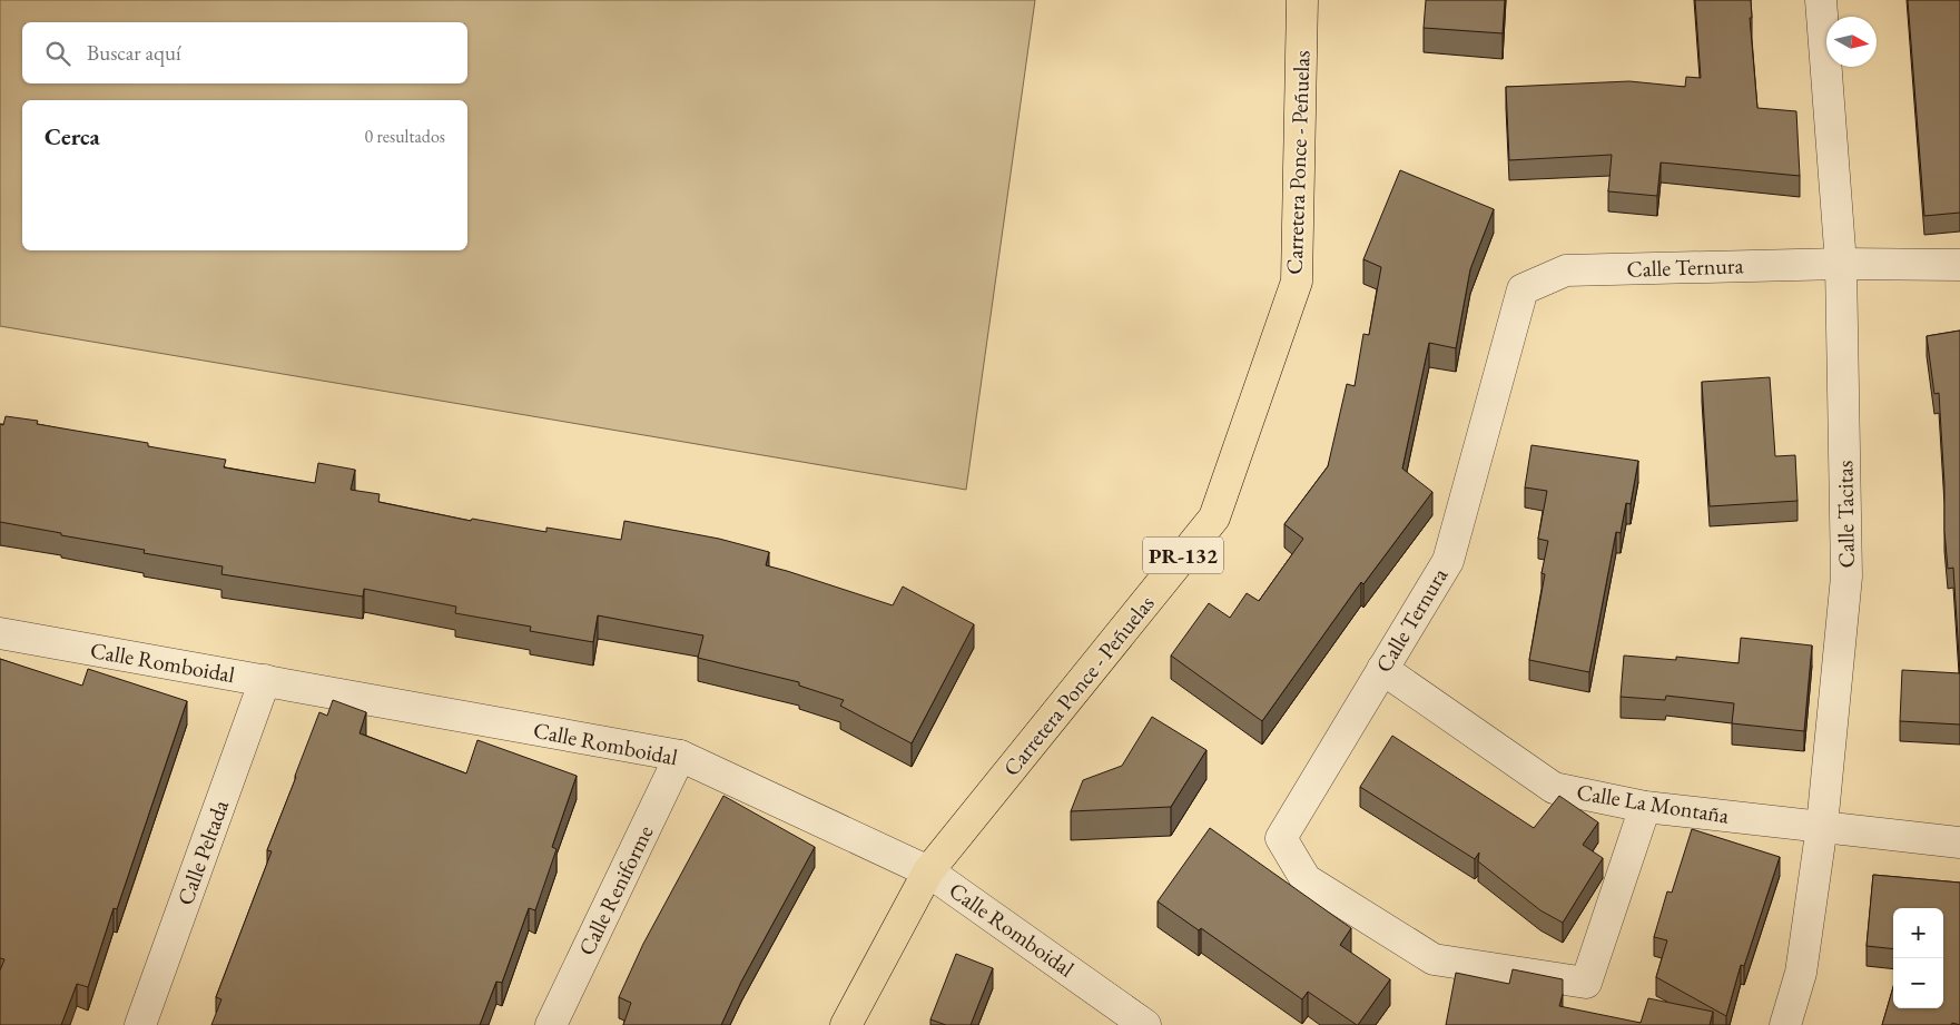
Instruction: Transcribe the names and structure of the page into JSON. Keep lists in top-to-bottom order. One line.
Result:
{"streets":{"main road":["Carretera Ponce - Peñuelas","PR-132"],"street":["Calle Ternura","Calle Tacitas","Calle Romboidal","Calle La Montaña","Calle Peltada","Calle Reniforme"]},"crossings":[["Carretera Ponce - Peñuelas","Calle Romboidal"],["Calle Ternura","Calle Tacitas"],["Calle Ternura","Calle La Montaña"],["Calle Tacitas","Calle La Montaña"],["Calle Romboidal","Calle Peltada"],["Calle Romboidal","Calle Reniforme"]],"north":"right","page":{"search":"Buscar aquí","heading":["Cerca","0 resultados"],"map_buttons":["+","−"]}}
